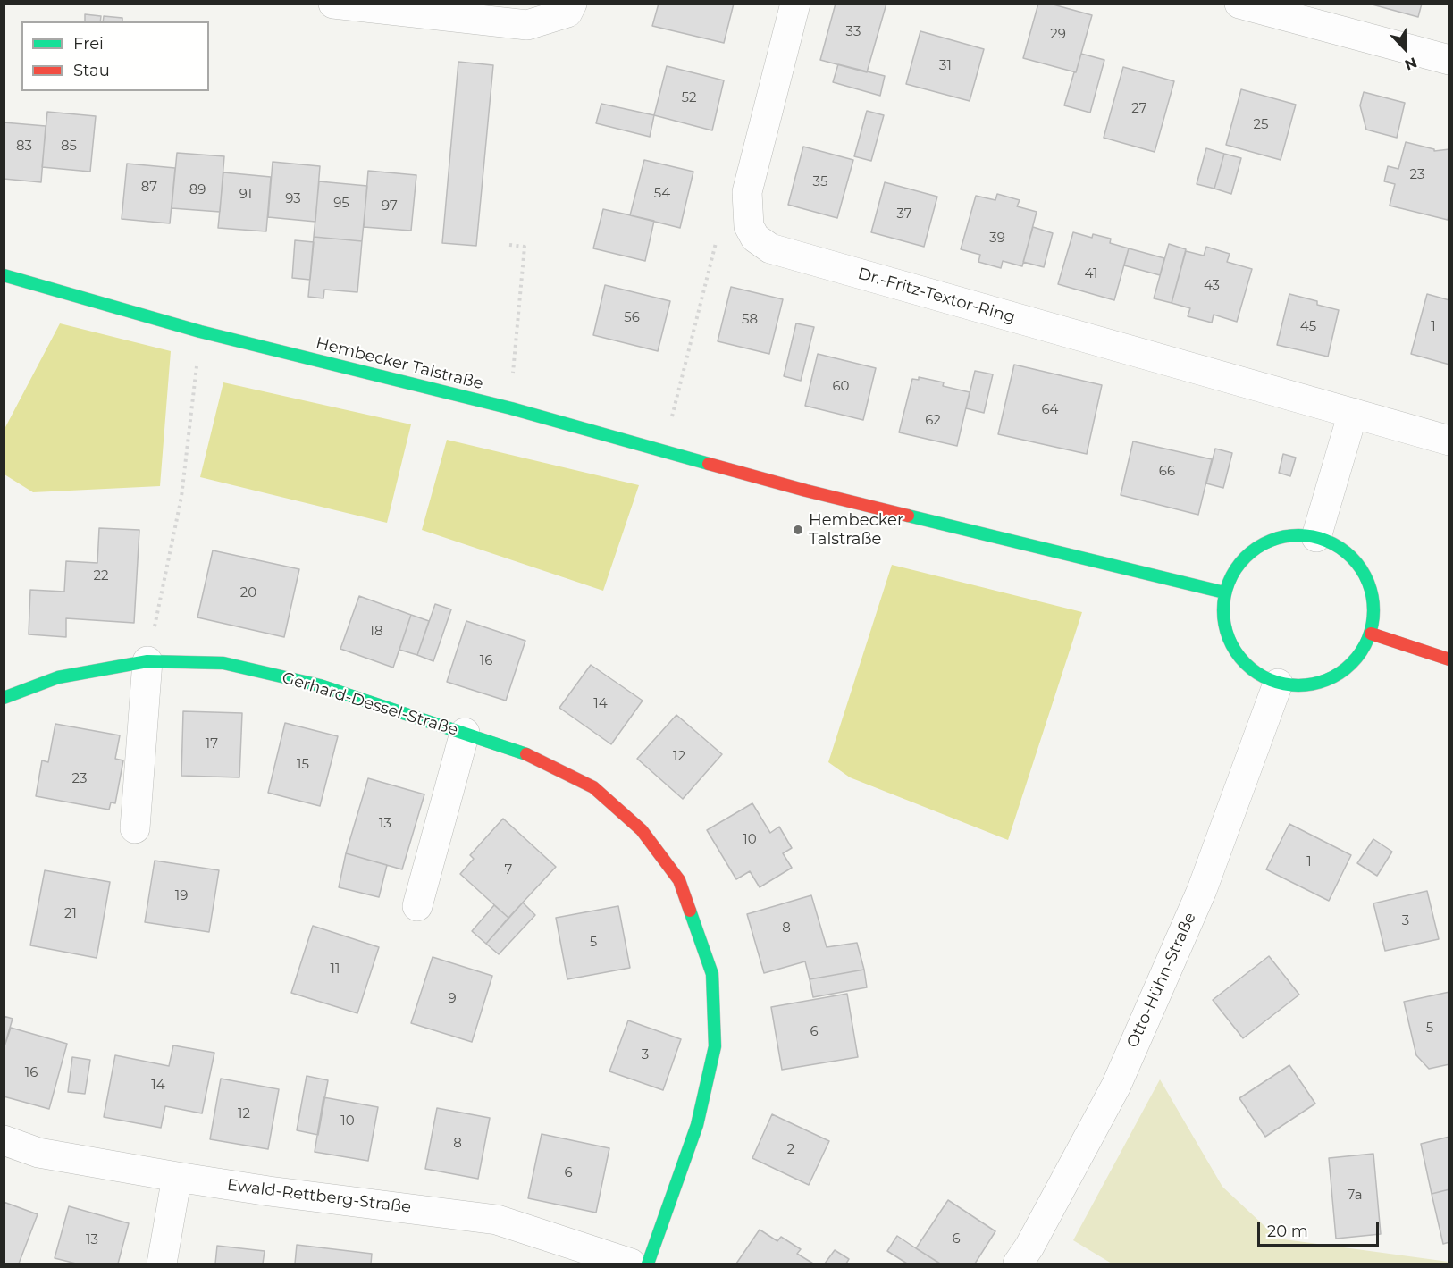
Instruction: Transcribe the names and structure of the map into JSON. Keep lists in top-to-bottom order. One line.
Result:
{"streets":{"street":["Dr.-Fritz-Textor-Ring","Hembecker Talstraße","Gerhard-Dessel-Straße","Otto-Hühn-Straße","Ewald-Rettberg-Straße"]},"crossings":[["Hembecker Talstraße","Otto-Hühn-Straße"]],"places":["Hembecker Talstraße"],"house_numbers":["33","29","31","52","27","25","83","85","23","35","87","89","54","91","93","95","97","37","39","41","43","56","58","45","1","60","64","62","66","22","20","18","16","14","17","12","15","23","13","10","1","7","19","21","3","8","5","11","9","5","6","3","16","14","12","10","8","2","6","7a","6","13"],"legend":["Frei","Stau"],"scale_bar":"20 m","north":"bottom"}
